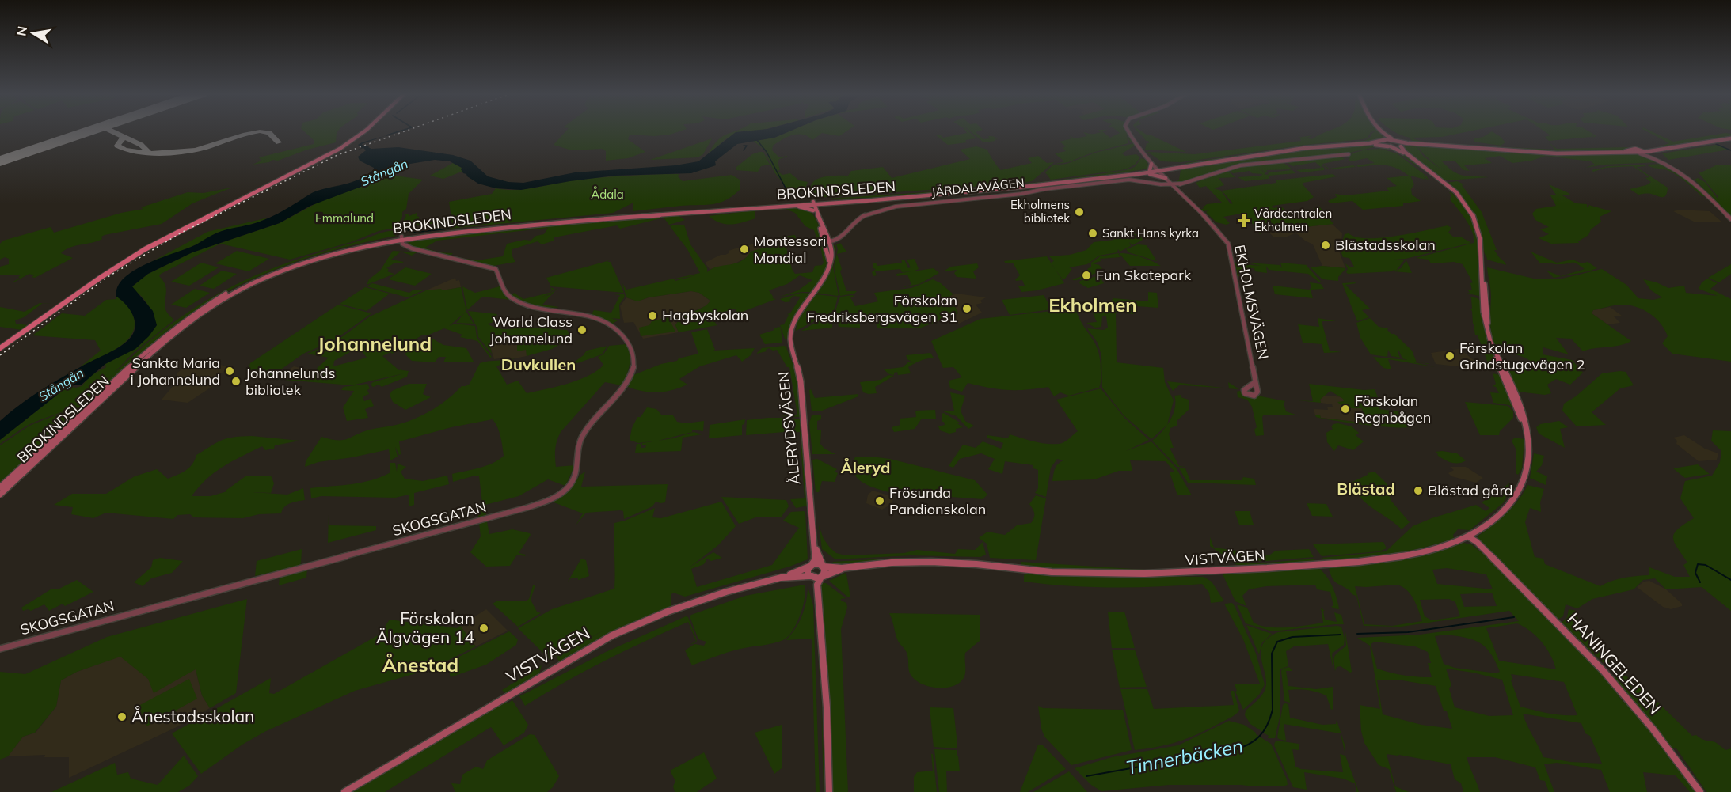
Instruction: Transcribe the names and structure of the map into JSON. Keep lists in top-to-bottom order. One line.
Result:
{"streets":{"main road":["BROKINDSLEDEN","ÅLERYDSVÄGEN","VISTVÄGEN","HANINGELEDEN"],"street":["JÄRDALAVÄGEN","EKHOLMSVÄGEN","SKOGSGATAN"]},"crossings":[["JÄRDALAVÄGEN","BROKINDSLEDEN"],["JÄRDALAVÄGEN","EKHOLMSVÄGEN"],["JÄRDALAVÄGEN","ÅLERYDSVÄGEN"],["BROKINDSLEDEN","EKHOLMSVÄGEN"],["BROKINDSLEDEN","ÅLERYDSVÄGEN"],["BROKINDSLEDEN","SKOGSGATAN"],["BROKINDSLEDEN","VISTVÄGEN"],["ÅLERYDSVÄGEN","VISTVÄGEN"],["VISTVÄGEN","HANINGELEDEN"]],"districts":["Ekholmen","Johannelund","Duvkullen","Åleryd","Blästad","Ånestad"],"water":["Stångån","Tinnerbäcken"],"parks":["Ådala","Emmalund"],"places":{"other":["Ekholmens bibliotek","Sankt Hans kyrka","Blästadsskolan","Montessori Mondial","Fun Skatepark","Förskolan Fredriksbergsvägen 31","Hagbyskolan","World Class Johannelund","Förskolan Grindstugevägen 2","Sankta Maria i Johannelund","Johannelunds bibliotek","Förskolan Regnbågen","Blästad gård","Frösunda Pandionskolan","Förskolan Älgvägen 14","Ånestadsskolan"],"health":["Vårdcentralen Ekholmen"]},"north":"left"}
